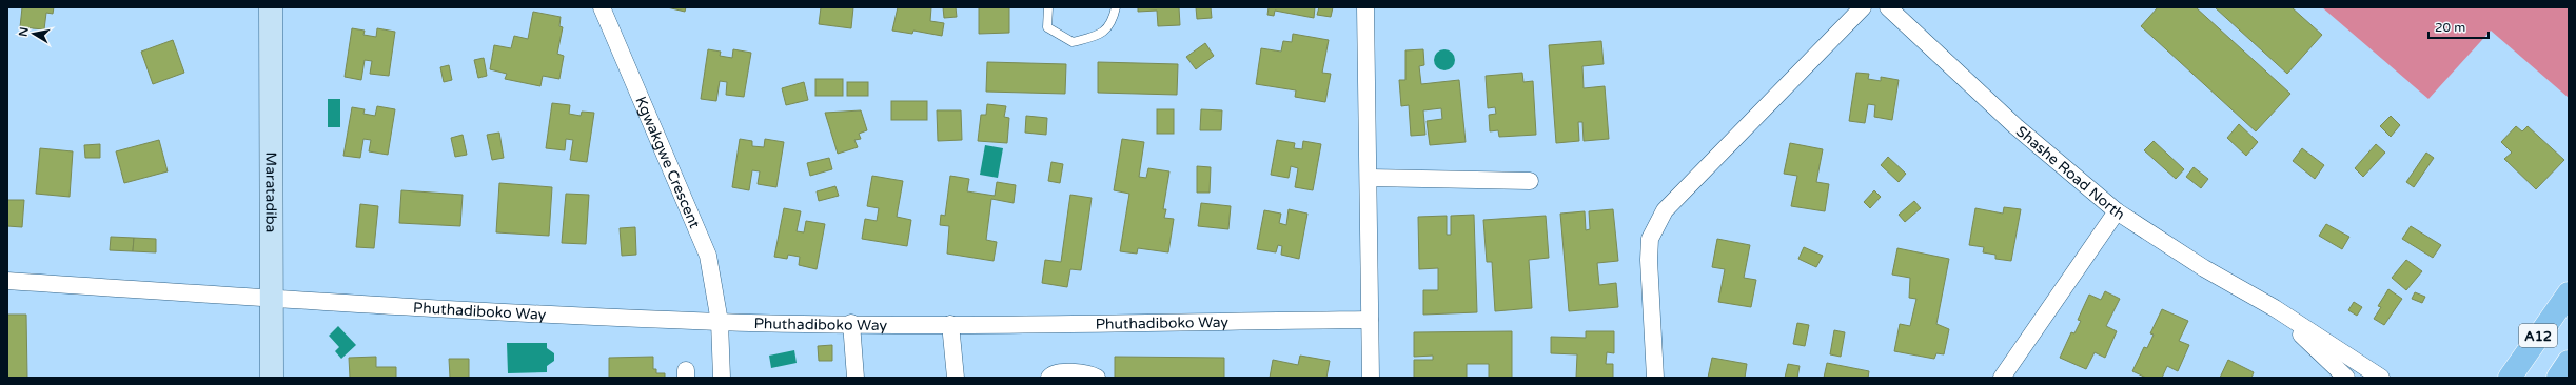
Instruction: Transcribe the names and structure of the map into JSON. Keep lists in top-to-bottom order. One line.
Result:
{"streets":{"main road":["A12"],"street":["Kgwakgwe Crescent","Shashe Road North","Maratadiba","Phuthadiboko Way"]},"crossings":[["Kgwakgwe Crescent","Phuthadiboko Way"],["Maratadiba","Phuthadiboko Way"]],"scale_bar":"20 m","north":"left"}
